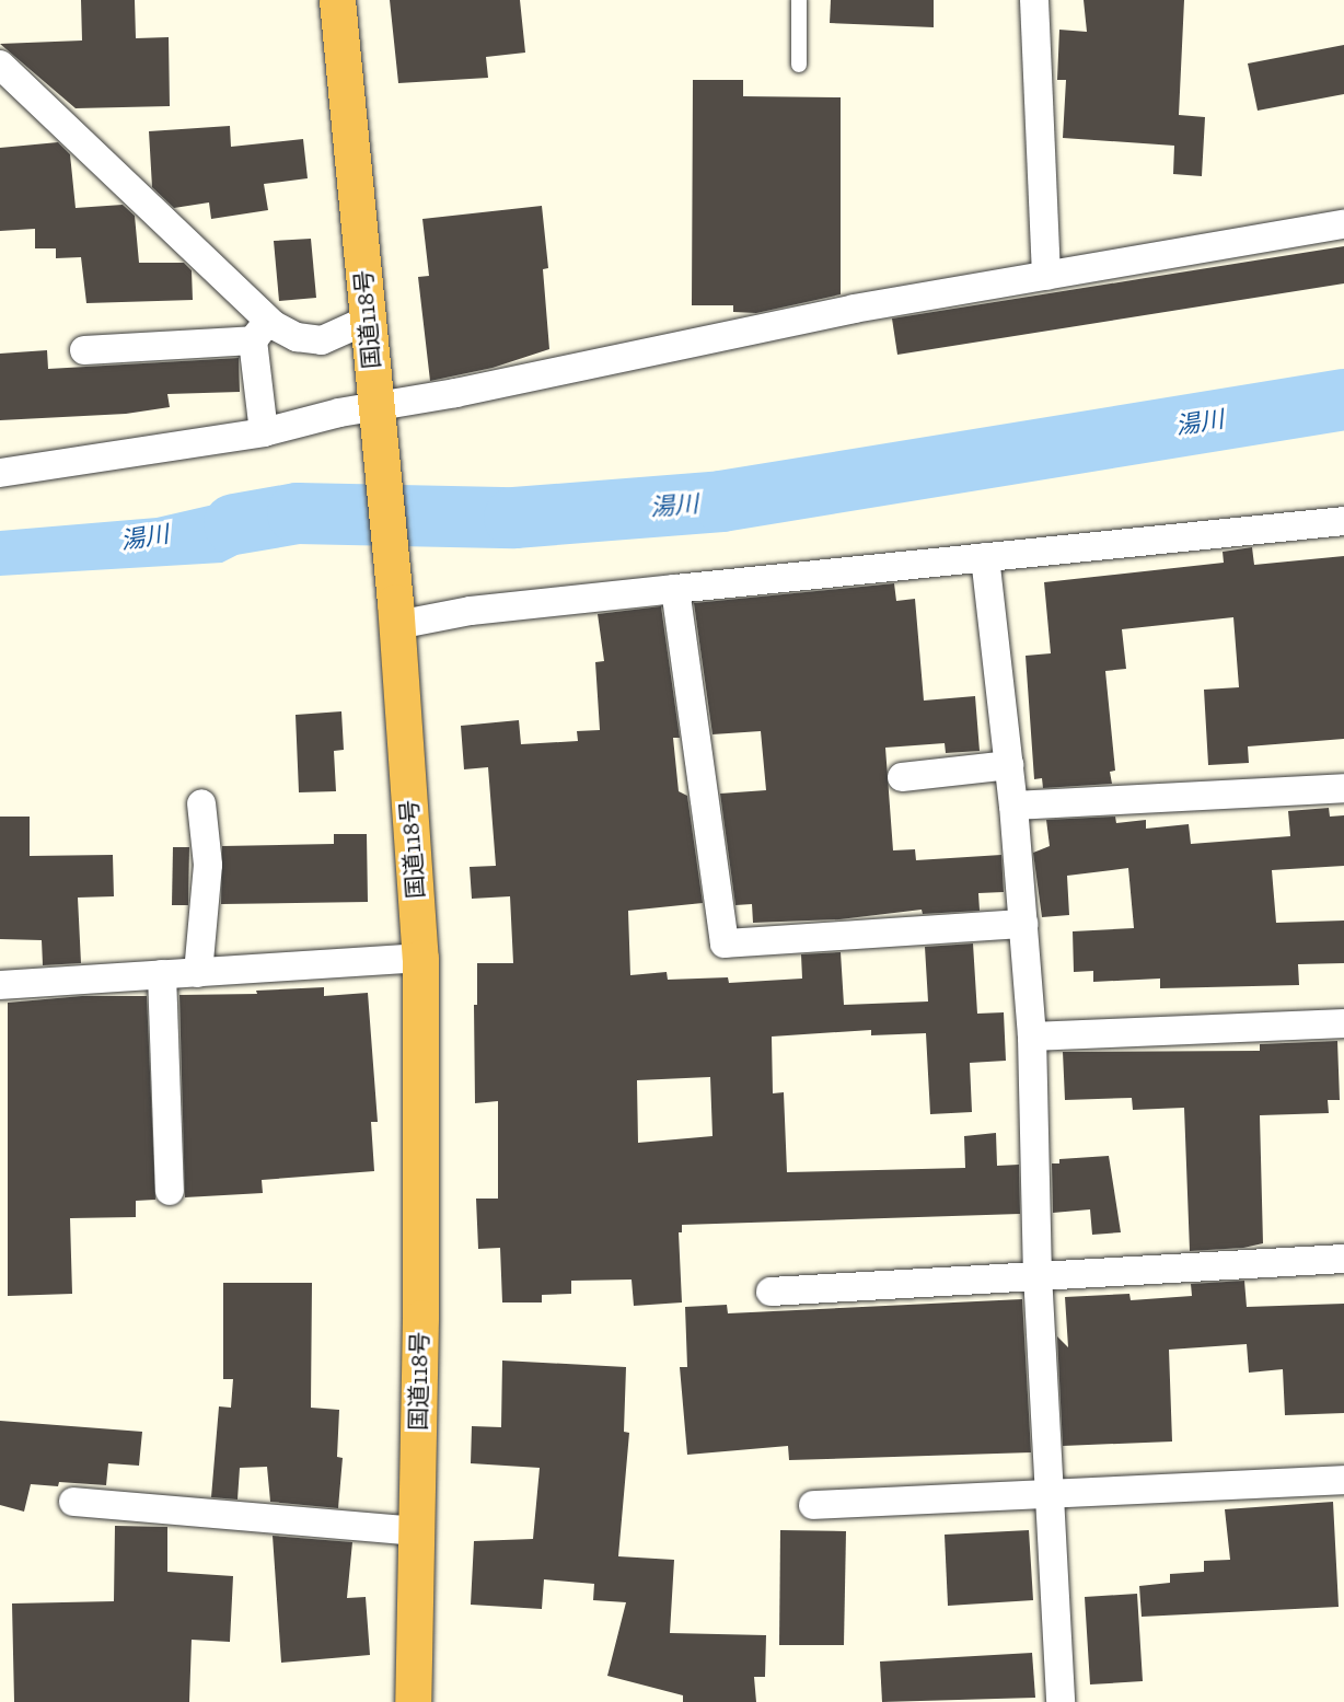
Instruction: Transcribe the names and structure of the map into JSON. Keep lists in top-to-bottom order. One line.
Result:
{"streets":{"highway":["国道118号"]},"water":["湯川"]}
